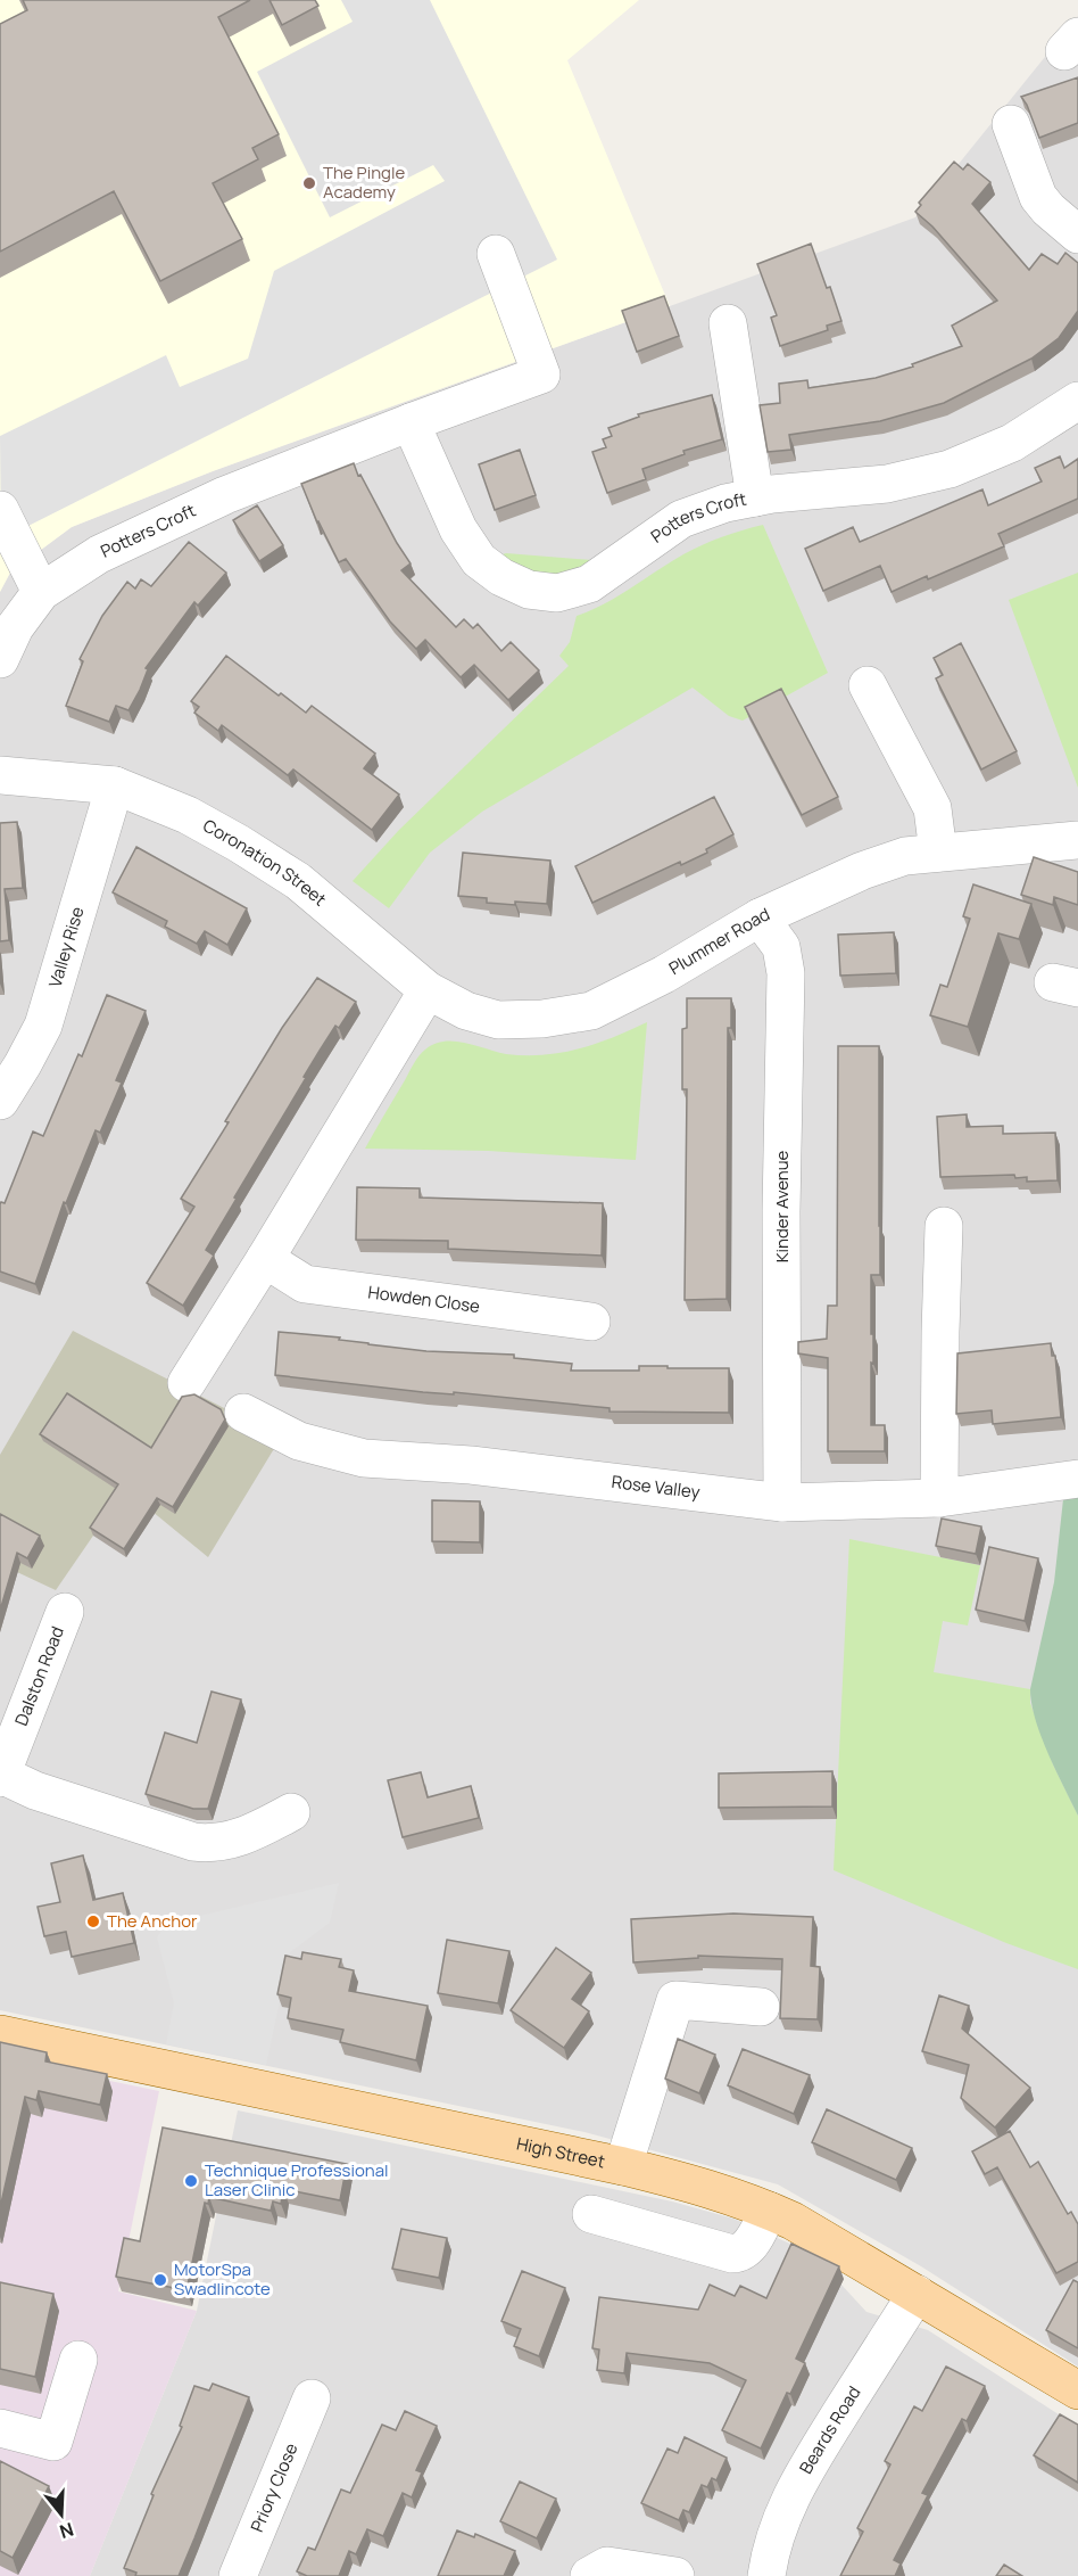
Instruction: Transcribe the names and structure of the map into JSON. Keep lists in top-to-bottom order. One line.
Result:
{"streets":{"main road":["High Street"],"street":["Potters Croft","Coronation Street","Plummer Road","Valley Rise","Kinder Avenue","Howden Close","Rose Valley","Dalston Road","Beards Road","Priory Close"]},"crossings":[["Coronation Street","Plummer Road"],["Coronation Street","Valley Rise"],["Plummer Road","Kinder Avenue"],["Kinder Avenue","Rose Valley"],["High Street","Beards Road"]],"places":["The Pingle Academy","The Anchor","Technique Professional Laser Clinic","MotorSpa Swadlincote"],"north":"bottom"}
